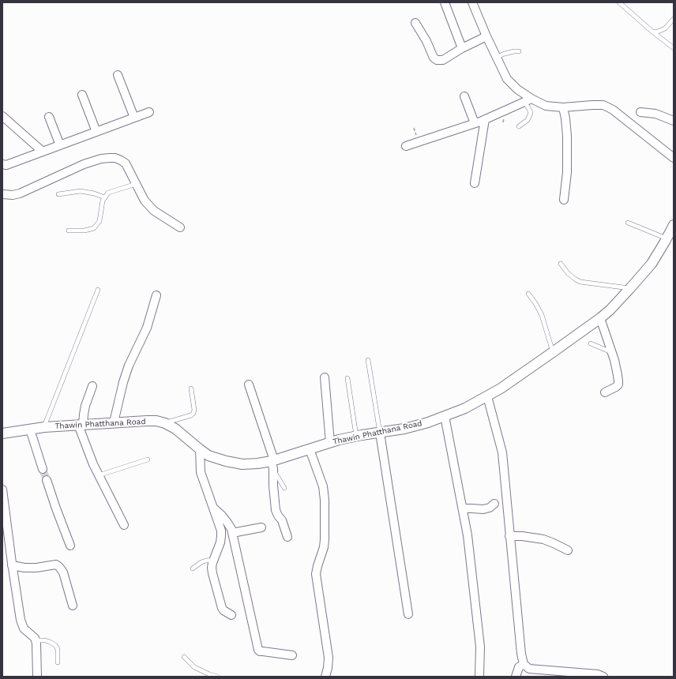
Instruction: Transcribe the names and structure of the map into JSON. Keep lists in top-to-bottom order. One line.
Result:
{"streets":{"street":["Thawin Phatthana Road"]}}
